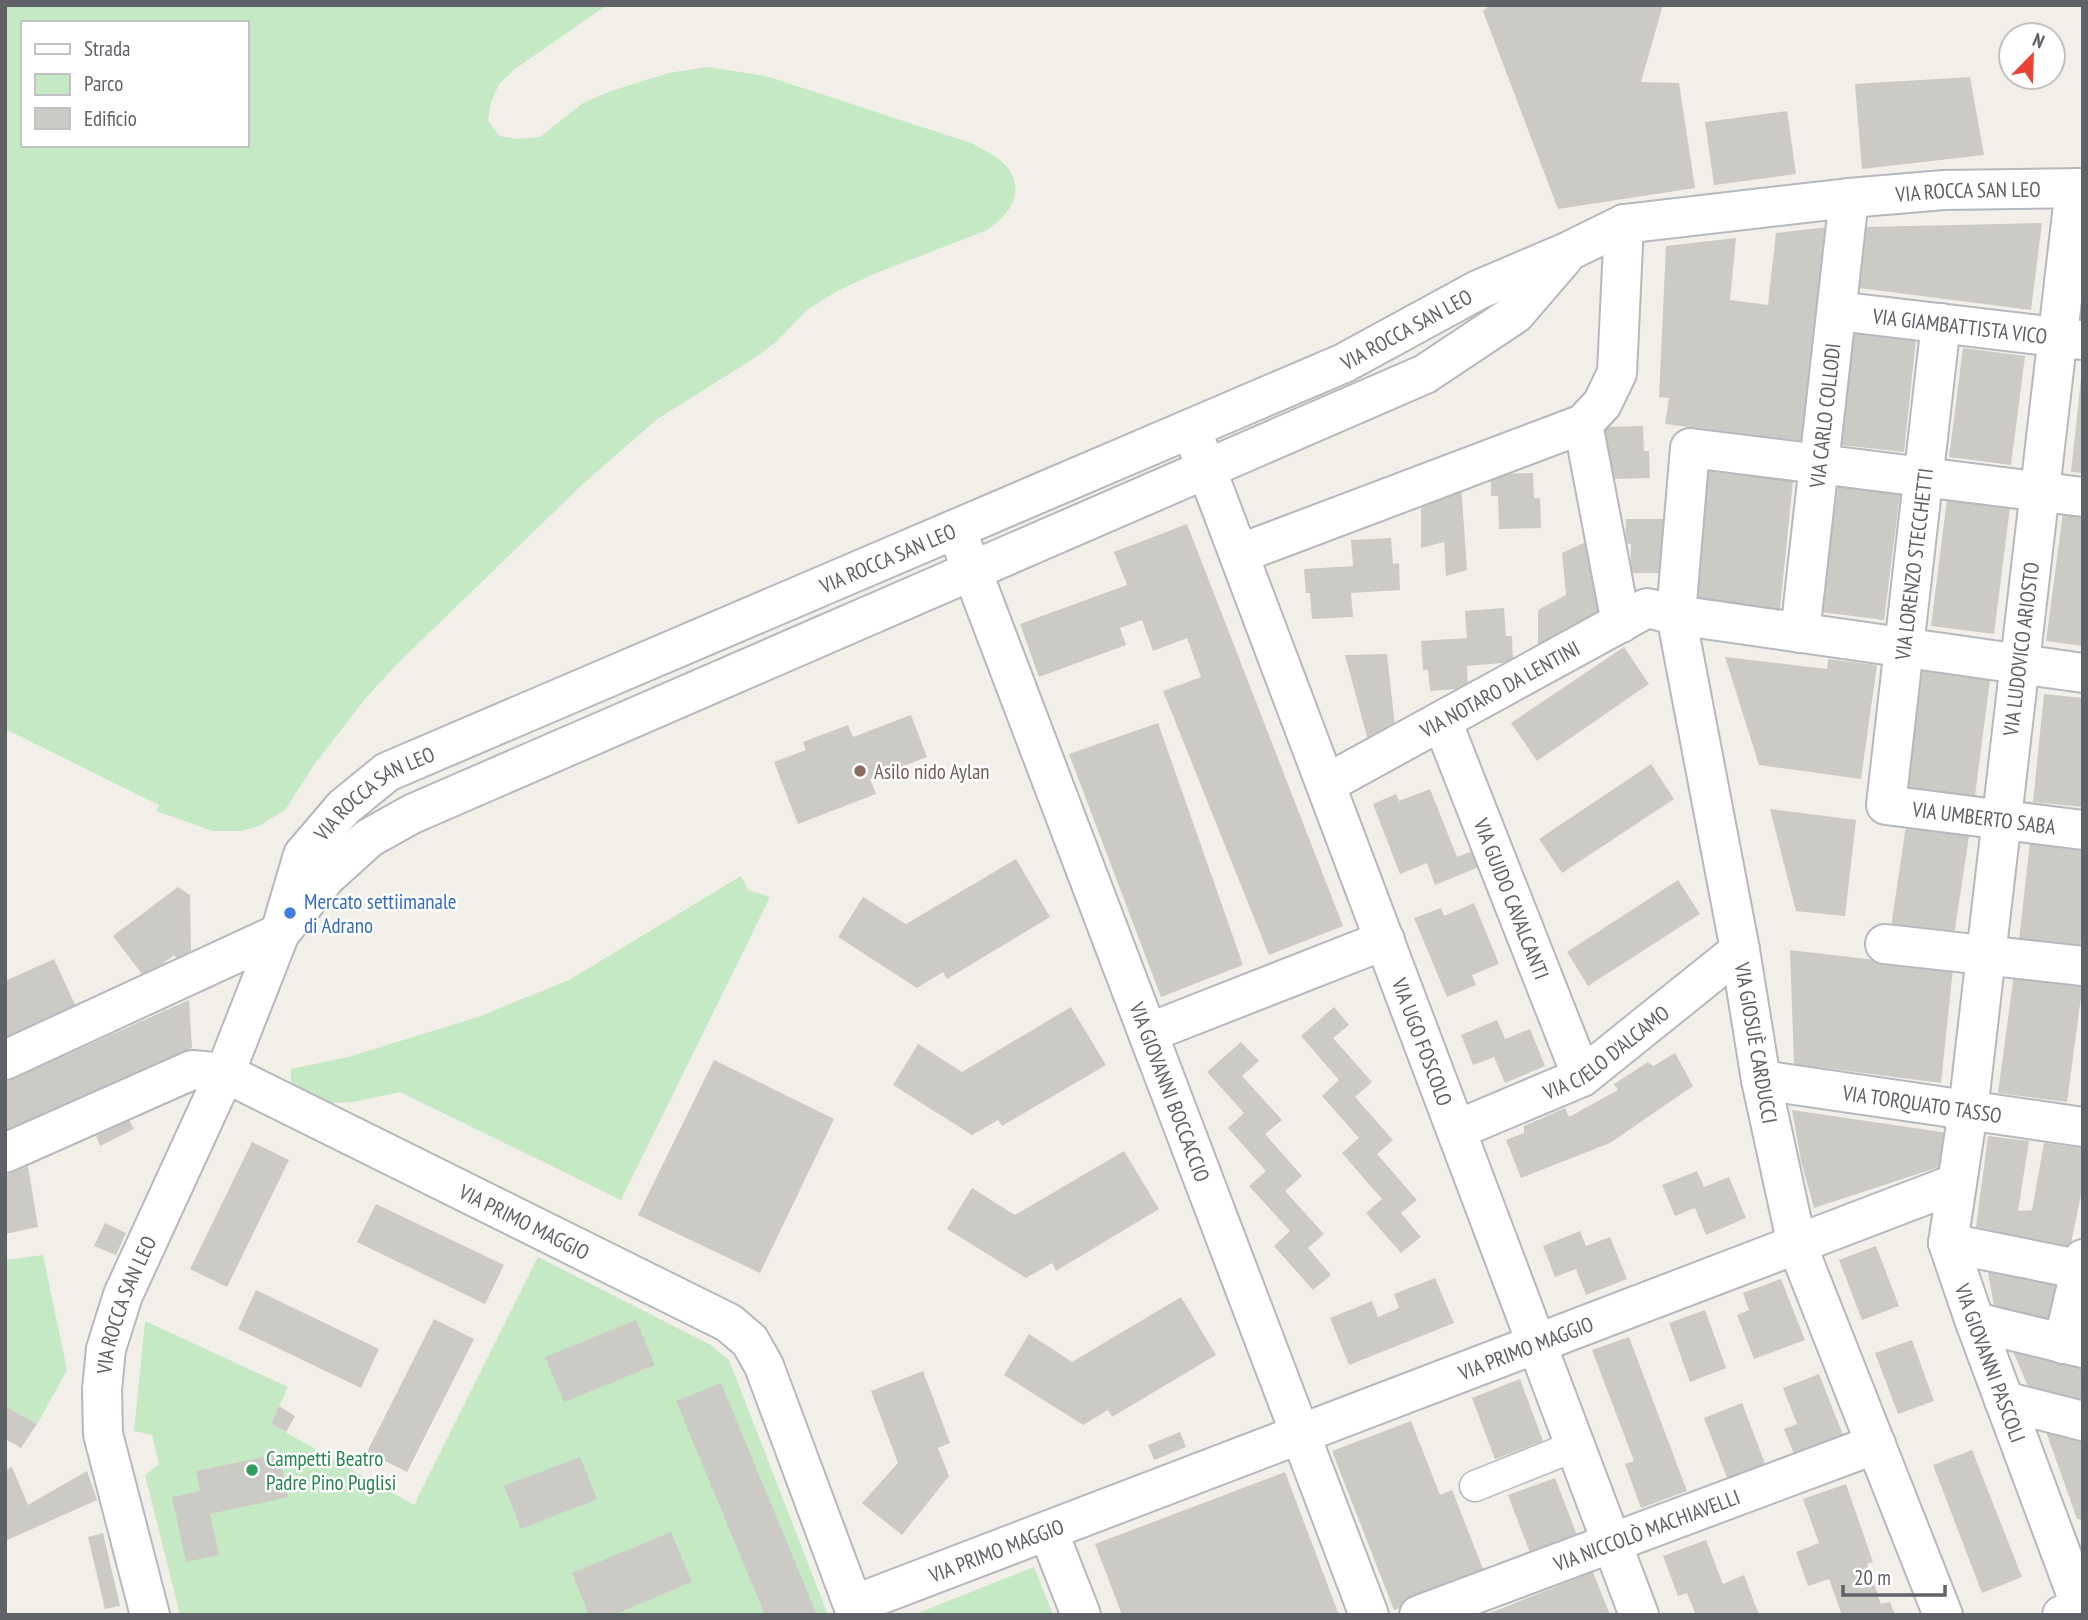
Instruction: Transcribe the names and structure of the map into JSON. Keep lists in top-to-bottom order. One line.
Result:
{"streets":{"street":["VIA ROCCA SAN LEO","VIA GIAMBATTISTA VICO","VIA CARLO COLLODI","VIA LORENZO STECCHETTI","VIA LUDOVICO ARIOSTO","VIA NOTARO DA LENTINI","VIA UMBERTO SABA","VIA GUIDO CAVALCANTI","VIA UGO FOSCOLO","VIA GIOSUÈ CARDUCCI","VIA CIELO D'ALCAMO","VIA GIOVANNI BOCCACCIO","VIA TORQUATO TASSO","VIA PRIMO MAGGIO","VIA GIOVANNI PASCOLI","VIA NICCOLÒ MACHIAVELLI"]},"crossings":[["VIA ROCCA SAN LEO","VIA CARLO COLLODI"],["VIA ROCCA SAN LEO","VIA LUDOVICO ARIOSTO"],["VIA ROCCA SAN LEO","VIA UGO FOSCOLO"],["VIA ROCCA SAN LEO","VIA GIOVANNI BOCCACCIO"],["VIA ROCCA SAN LEO","VIA PRIMO MAGGIO"],["VIA GIAMBATTISTA VICO","VIA CARLO COLLODI"],["VIA GIAMBATTISTA VICO","VIA LORENZO STECCHETTI"],["VIA GIAMBATTISTA VICO","VIA LUDOVICO ARIOSTO"],["VIA CARLO COLLODI","VIA NOTARO DA LENTINI"],["VIA CARLO COLLODI","VIA GIOSUÈ CARDUCCI"],["VIA LORENZO STECCHETTI","VIA NOTARO DA LENTINI"],["VIA LORENZO STECCHETTI","VIA UMBERTO SABA"],["VIA LUDOVICO ARIOSTO","VIA NOTARO DA LENTINI"],["VIA LUDOVICO ARIOSTO","VIA UMBERTO SABA"],["VIA LUDOVICO ARIOSTO","VIA TORQUATO TASSO"],["VIA LUDOVICO ARIOSTO","VIA GIOVANNI PASCOLI"],["VIA NOTARO DA LENTINI","VIA GUIDO CAVALCANTI"],["VIA NOTARO DA LENTINI","VIA UGO FOSCOLO"],["VIA NOTARO DA LENTINI","VIA GIOSUÈ CARDUCCI"],["VIA GUIDO CAVALCANTI","VIA CIELO D'ALCAMO"],["VIA UGO FOSCOLO","VIA CIELO D'ALCAMO"],["VIA UGO FOSCOLO","VIA PRIMO MAGGIO"],["VIA UGO FOSCOLO","VIA NICCOLÒ MACHIAVELLI"],["VIA GIOSUÈ CARDUCCI","VIA CIELO D'ALCAMO"],["VIA GIOSUÈ CARDUCCI","VIA TORQUATO TASSO"],["VIA GIOSUÈ CARDUCCI","VIA PRIMO MAGGIO"],["VIA GIOSUÈ CARDUCCI","VIA NICCOLÒ MACHIAVELLI"],["VIA GIOVANNI BOCCACCIO","VIA PRIMO MAGGIO"],["VIA TORQUATO TASSO","VIA GIOVANNI PASCOLI"],["VIA PRIMO MAGGIO","VIA GIOVANNI PASCOLI"]],"places":["Asilo nido Aylan","Mercato settiimanale di Adrano","Campetti Beatro Padre Pino Puglisi"],"legend":["Strada","Parco","Edificio"],"scale_bar":"20 m","north":"top right"}
